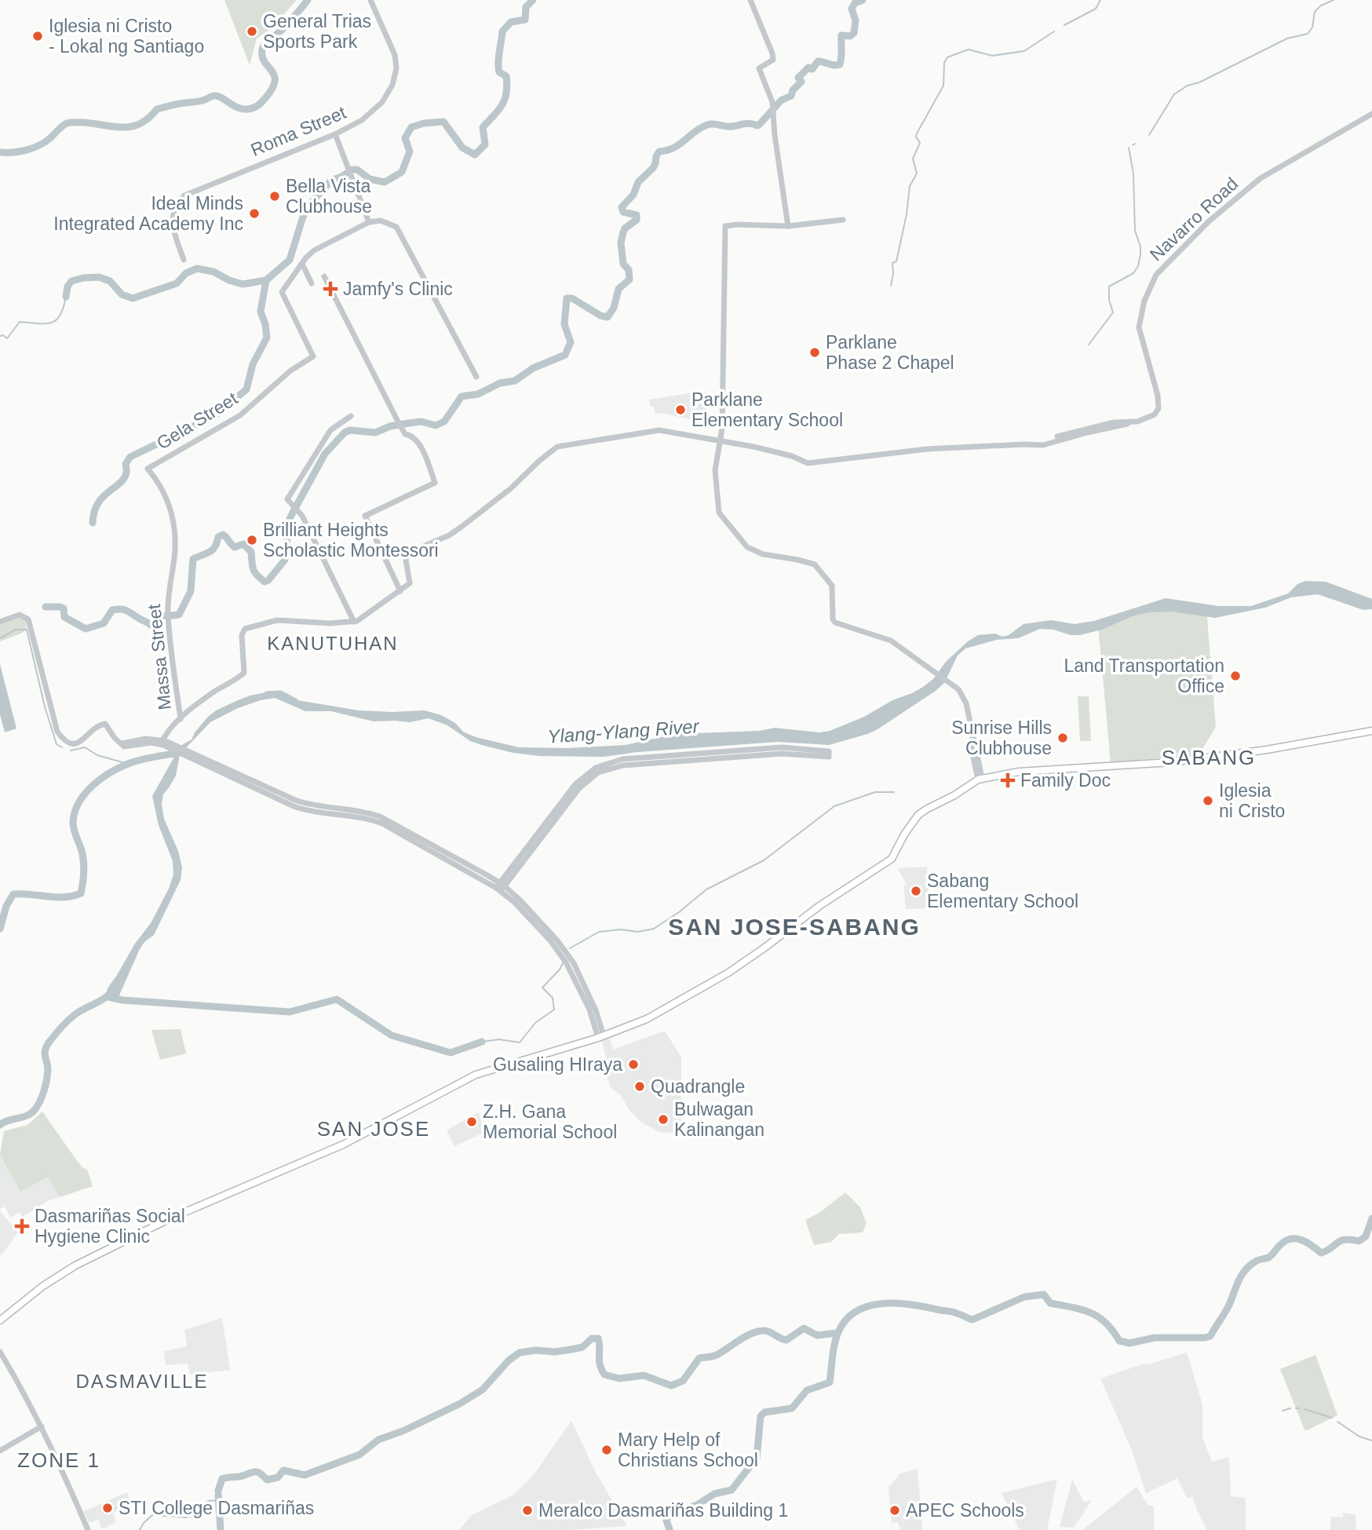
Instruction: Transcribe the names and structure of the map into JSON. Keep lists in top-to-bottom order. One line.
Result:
{"streets":{"street":["Roma Street","Navarro Road","Gela Street","Massa Street"]},"crossings":[["Gela Street","Massa Street"]],"districts":["KANUTUHAN","SABANG","SAN JOSE-SABANG","SAN JOSE","DASMAVILLE","ZONE 1"],"water":["Ylang-Ylang River"],"places":{"other":["General Trias Sports Park","Iglesia ni Cristo - Lokal ng Santiago","Bella Vista Clubhouse","Ideal Minds Integrated Academy Inc","Parklane Phase 2 Chapel","Parklane Elementary School","Brilliant Heights Scholastic Montessori","Land Transportation Office","Sunrise Hills Clubhouse","Iglesia ni Cristo","Sabang Elementary School","Gusaling HIraya","Quadrangle","Bulwagan Kalinangan","Z.H. Gana Memorial School","Mary Help of Christians School","STI College Dasmariñas","Meralco Dasmariñas Building 1","APEC Schools"],"health":["Jamfy's Clinic","Family Doc","Dasmariñas Social Hygiene Clinic"]}}
